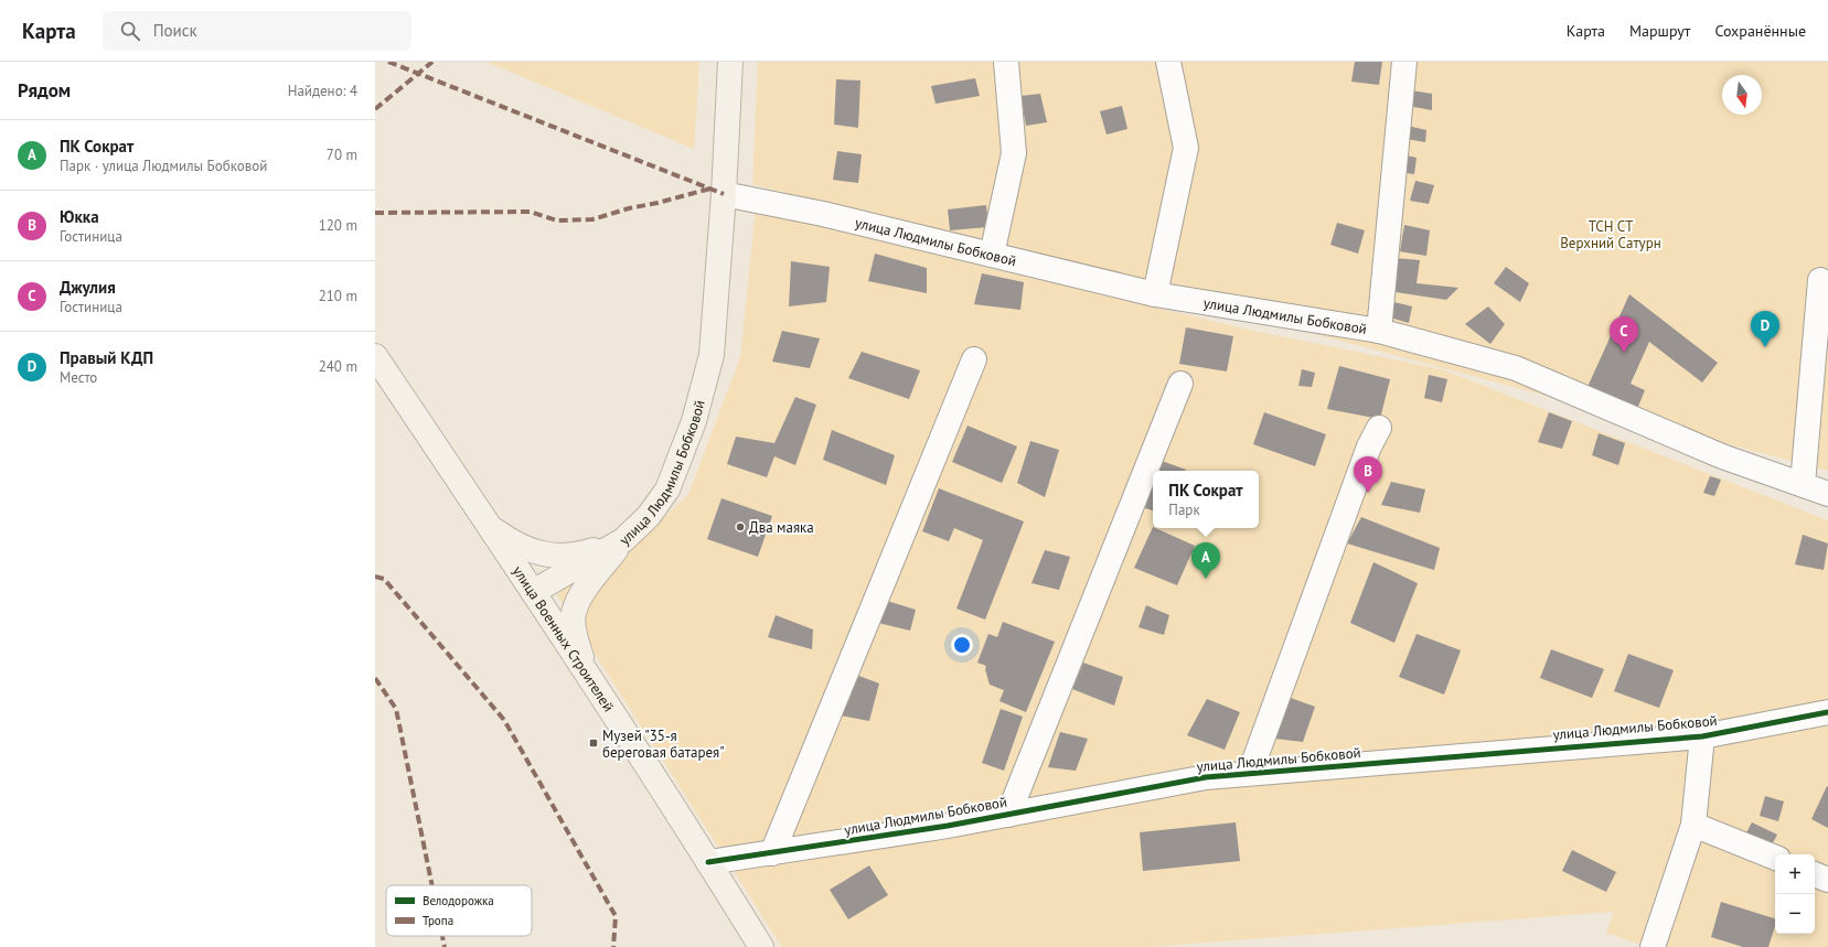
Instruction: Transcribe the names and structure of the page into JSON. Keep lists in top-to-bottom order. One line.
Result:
{"streets":{"main road":["улица Людмилы Бобковой","улица Военных Строителей"]},"crossings":[["улица Людмилы Бобковой","улица Военных Строителей"]],"parks":["ТСН СТ Верхний Сатурн"],"places":{"other":["Два маяка"],"transit":["Музей \"35-я береговая батарея\""]},"legend":["Велодорожка","Тропа"],"north":"bottom","page":{"header":"Карта","search":"Поиск","nav":["Карта","Маршрут","Сохранённые"],"heading":["Рядом","Найдено: 4"],"list":[{"mark":"A","name":"ПК Сократ","note":"Парк · улица Людмилы Бобковой","value":"70 m"},{"mark":"B","name":"Юкка","note":"Гостиница","value":"120 m"},{"mark":"C","name":"Джулия","note":"Гостиница","value":"210 m"},{"mark":"D","name":"Правый КДП","note":"Место","value":"240 m"}],"pins":["D","C","B","A"],"popup":["ПК Сократ","Парк"],"map_buttons":["+","−"]}}
